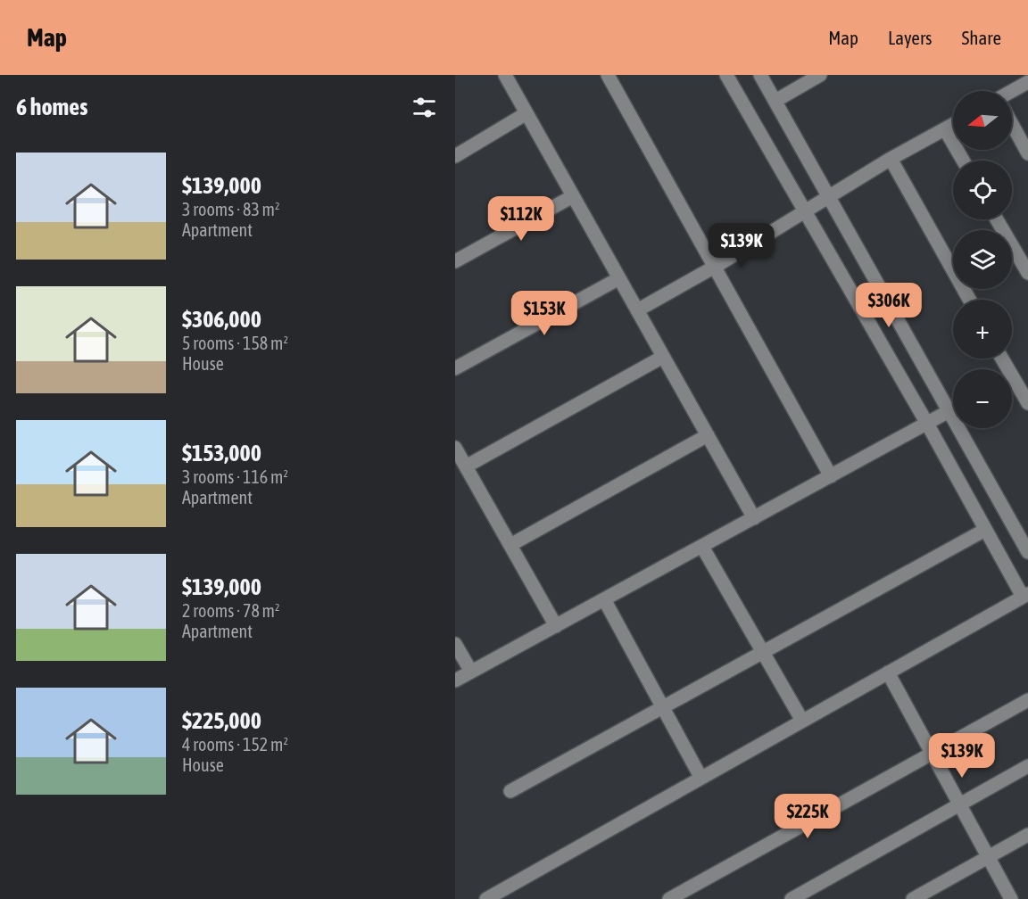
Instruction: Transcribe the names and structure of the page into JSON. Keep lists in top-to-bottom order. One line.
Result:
{"north":"left","page":{"header":"Map","nav":["Map","Layers","Share"],"heading":"6 homes","map_buttons":["+","−"],"list":[{"name":"$139,000","note":"3 rooms · 83 m² · Apartment"},{"name":"$306,000","note":"5 rooms · 158 m² · House"},{"name":"$153,000","note":"3 rooms · 116 m² · Apartment"},{"name":"$139,000","note":"2 rooms · 78 m² · Apartment"},{"name":"$225,000","note":"4 rooms · 152 m² · House"}],"price":["$112K","$139K","$306K","$153K","$139K","$225K"]}}
